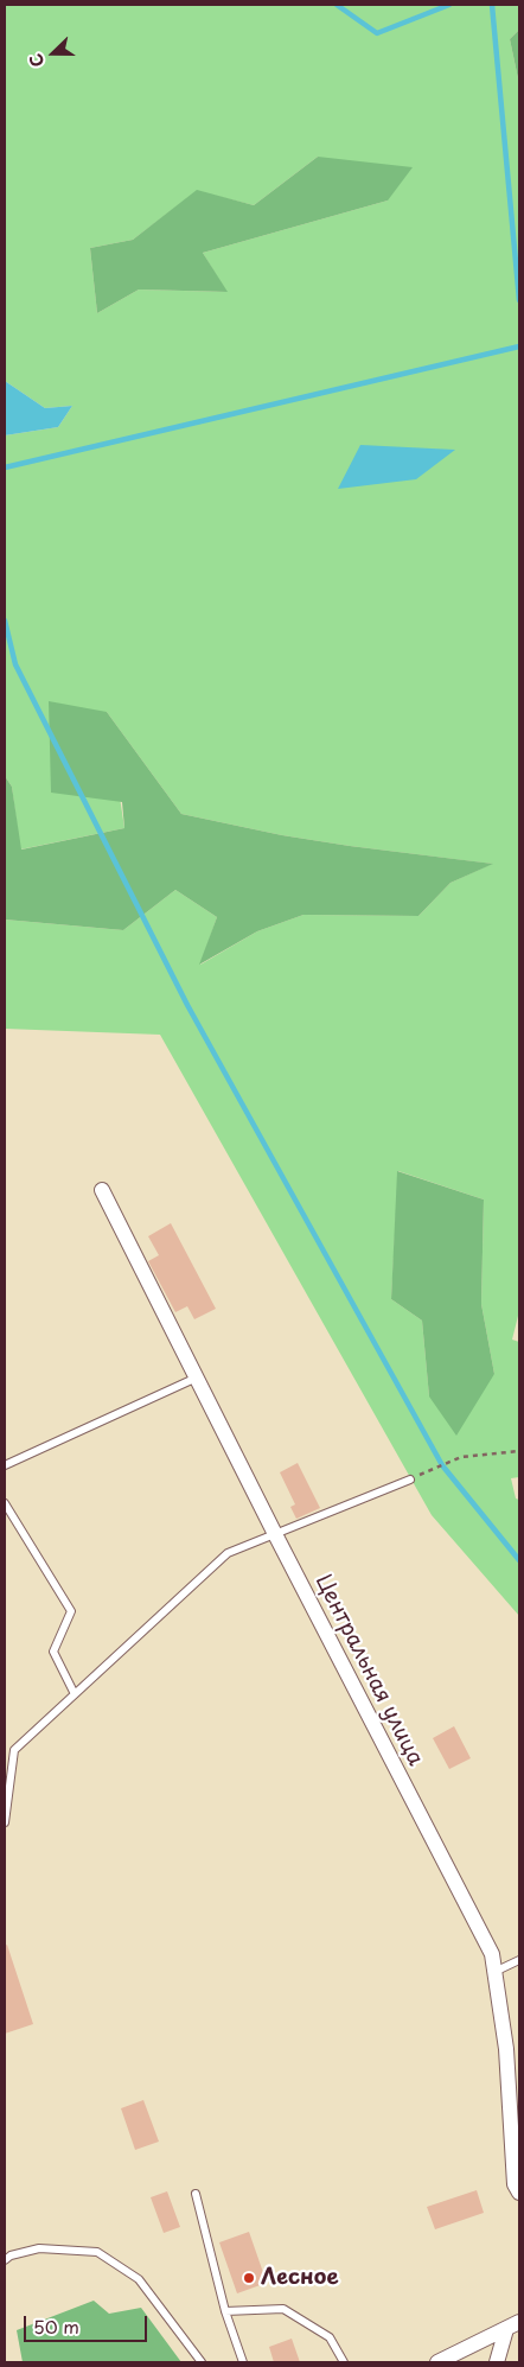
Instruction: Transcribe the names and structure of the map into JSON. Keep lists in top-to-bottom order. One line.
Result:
{"streets":{"street":["Центральная улица"]},"places":["Лесное"],"scale_bar":"50 m","north":"left"}
